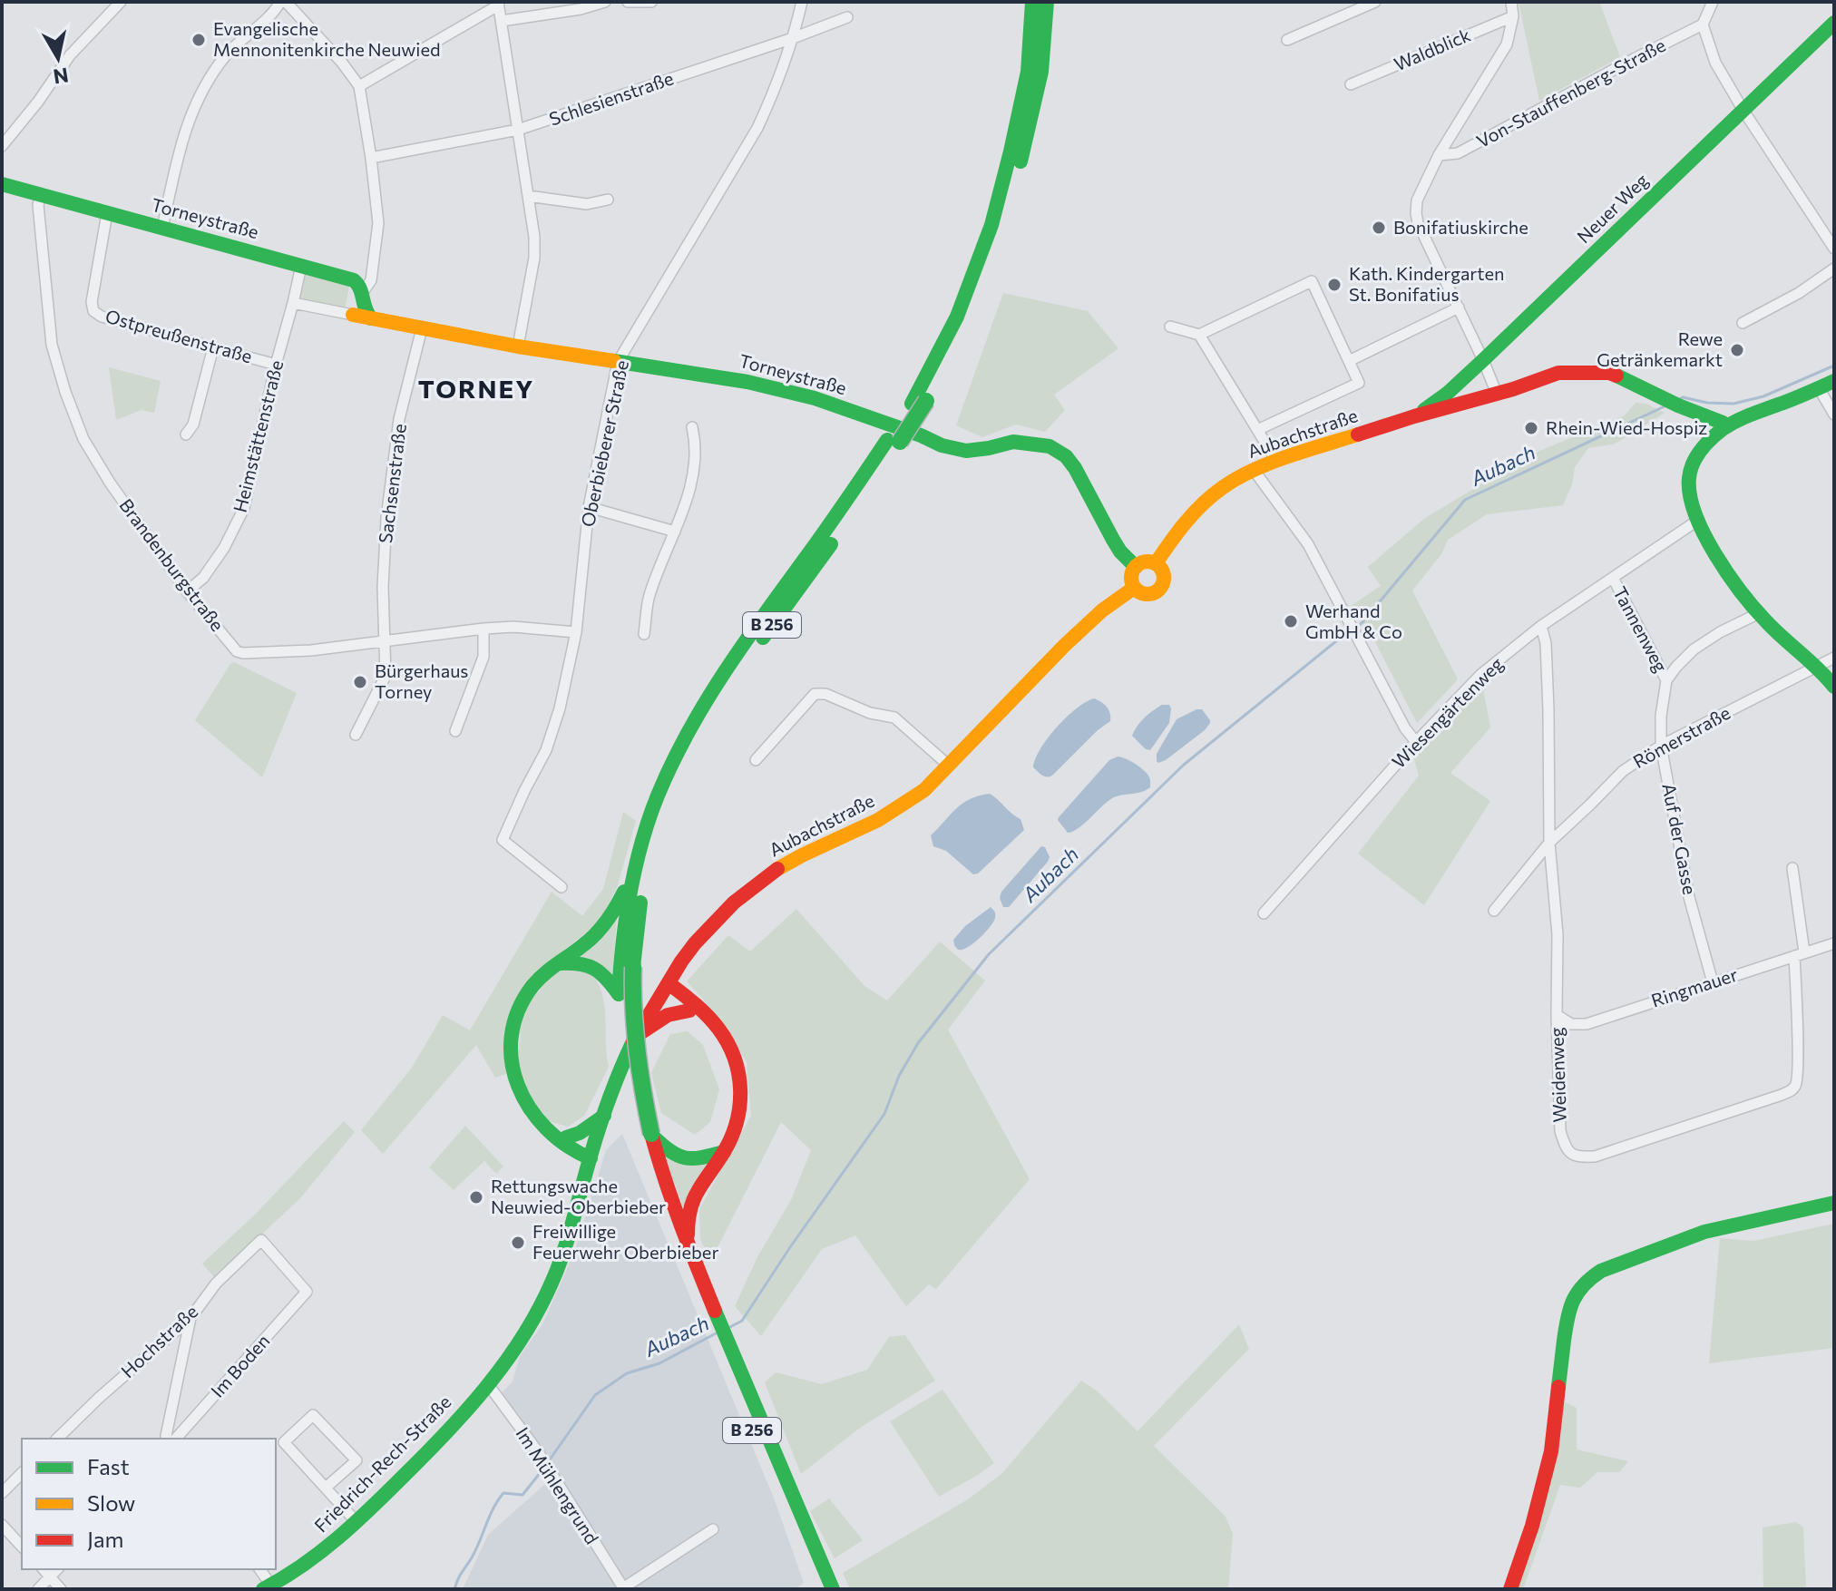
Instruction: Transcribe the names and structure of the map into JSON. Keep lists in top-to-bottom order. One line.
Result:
{"streets":{"main road":["Neuer Weg","Torneystraße","Aubachstraße","B 256","Friedrich-Rech-Straße"],"street":["Waldblick","Von-Stauffenberg-Straße","Schlesienstraße","Ostpreußenstraße","Heimstättenstraße","Oberbieberer Straße","Sachsenstraße","Brandenburgstraße","Tannenweg","Wiesengärtenweg","Römerstraße","Auf der Gasse","Ringmauer","Weidenweg","Hochstraße","Im Boden","Im Mühlengrund"]},"crossings":[["Schlesienstraße","Oberbieberer Straße"],["Neuer Weg","Aubachstraße"],["Torneystraße","Ostpreußenstraße"],["Torneystraße","Aubachstraße"],["Torneystraße","Heimstättenstraße"],["Torneystraße","Oberbieberer Straße"],["Torneystraße","Sachsenstraße"],["Torneystraße","Brandenburgstraße"],["Ostpreußenstraße","Heimstättenstraße"],["Aubachstraße","Friedrich-Rech-Straße"],["Aubachstraße","Im Mühlengrund"],["Heimstättenstraße","Brandenburgstraße"],["Oberbieberer Straße","Brandenburgstraße"],["Sachsenstraße","Brandenburgstraße"],["Tannenweg","Wiesengärtenweg"],["Tannenweg","Auf der Gasse"],["Wiesengärtenweg","Weidenweg"],["Römerstraße","Auf der Gasse"],["Römerstraße","Weidenweg"],["Auf der Gasse","Ringmauer"],["Ringmauer","Weidenweg"],["Hochstraße","Im Boden"],["Friedrich-Rech-Straße","Im Mühlengrund"]],"districts":["TORNEY"],"water":["Aubach"],"places":["Evangelische Mennonitenkirche Neuwied","Bonifatiuskirche","Kath. Kindergarten St. Bonifatius","Rewe Getränkemarkt","Rhein-Wied-Hospiz","Werhand GmbH & Co","Bürgerhaus Torney","Rettungswache Neuwied-Oberbieber","Freiwillige Feuerwehr Oberbieber"],"legend":["Fast","Slow","Jam"],"north":"bottom"}
